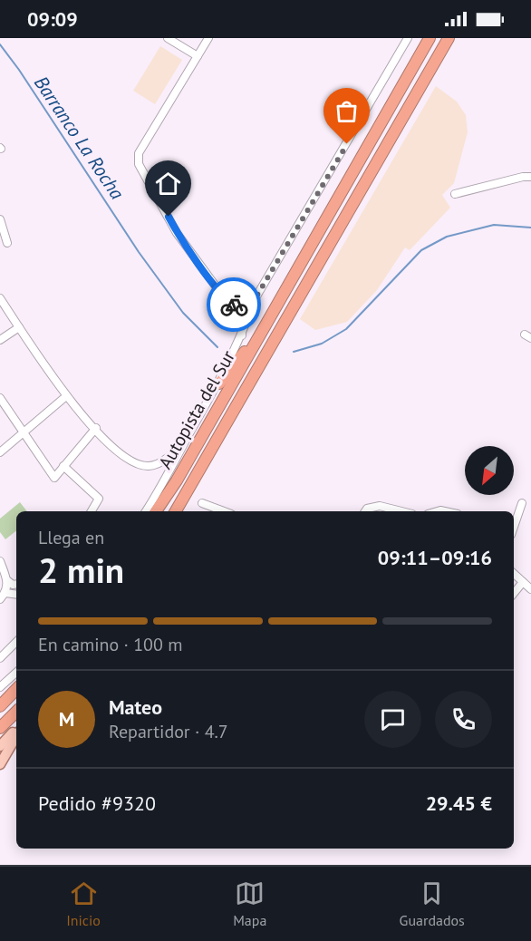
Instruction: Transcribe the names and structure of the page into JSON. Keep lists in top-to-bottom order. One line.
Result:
{"streets":{"highway":["Autopista del Sur"]},"water":["Barranco La Rocha"],"north":"bottom left","page":{"status":"09:09","heading":["2 min","Llega en","09:11–09:16"],"panel":["Mateo","Repartidor · 4.7","Pedido #9320","29.45 €"],"bar":"En camino · 100 m","round":"M","tabs":["Inicio","Mapa","Guardados"]}}
